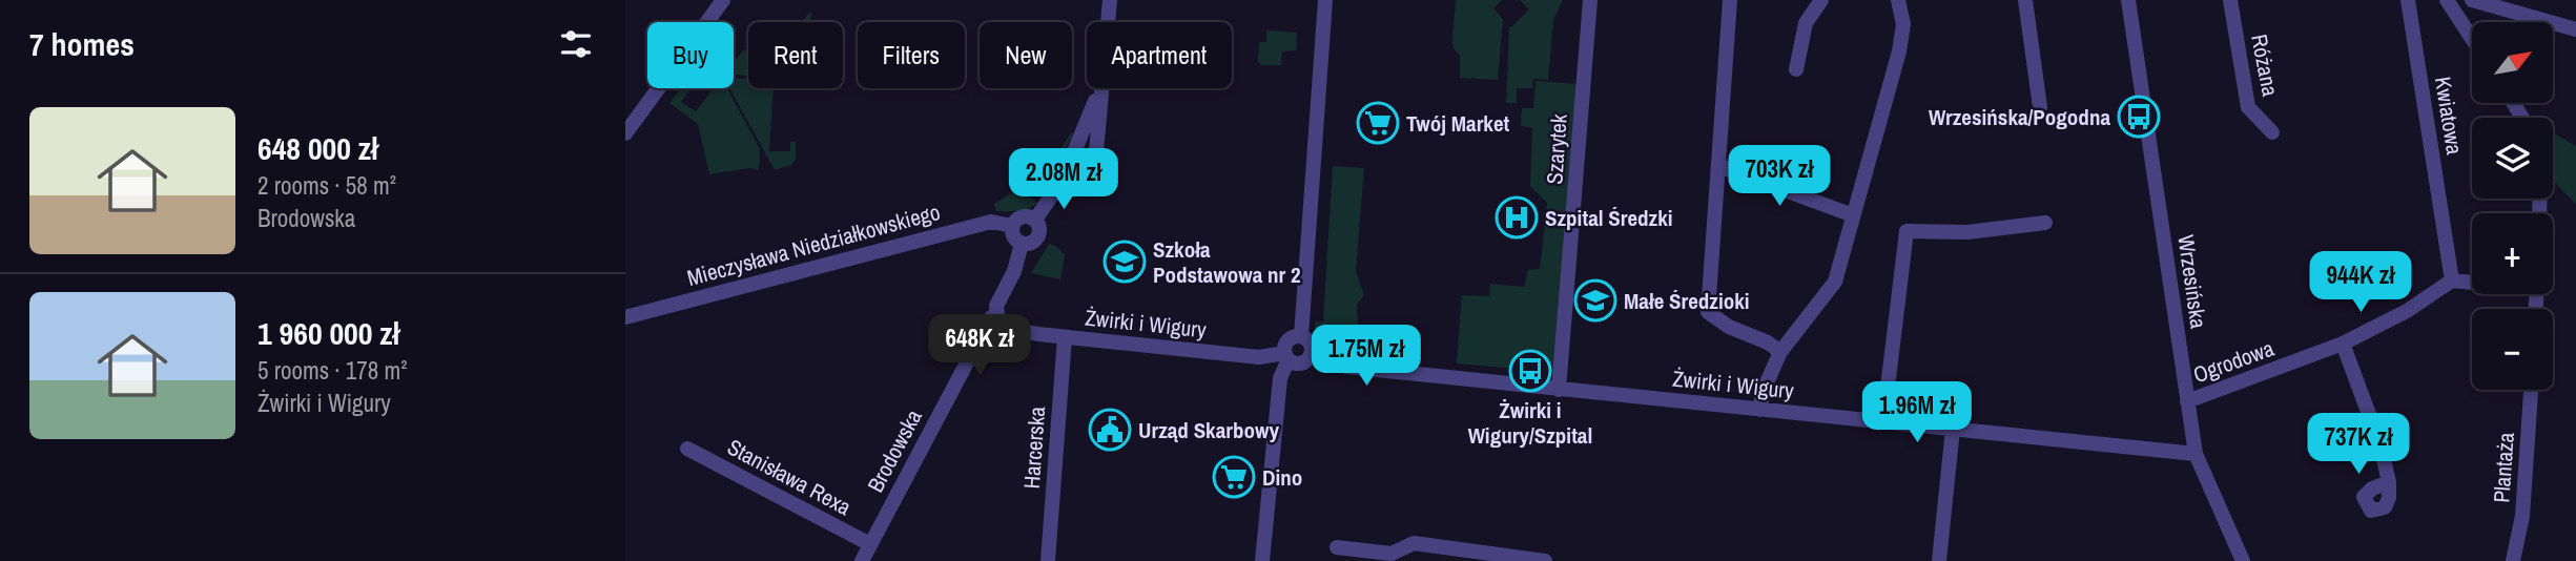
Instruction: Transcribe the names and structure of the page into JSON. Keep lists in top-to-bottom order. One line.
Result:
{"streets":{"street":["Różana","Kwiatowa","Szarytek","Mieczysława Niedziałkowskiego","Wrzesińska","Żwirki i Wigury","Ogrodowa","Harcerska","Brodowska","Plantaża","Stanisława Rexa"]},"crossings":[["Kwiatowa","Ogrodowa"],["Szarytek","Żwirki i Wigury"],["Mieczysława Niedziałkowskiego","Brodowska"],["Wrzesińska","Żwirki i Wigury"],["Wrzesińska","Ogrodowa"],["Żwirki i Wigury","Harcerska"],["Żwirki i Wigury","Brodowska"],["Brodowska","Stanisława Rexa"]],"places":{"bus stop":["Wrzesińska/Pogodna","Żwirki i Wigury/Szpital"],"supermarket":["Twój Market","Dino"],"hospital":["Szpital Średzki"],"school or university":["Szkoła Podstawowa nr 2","Małe Średzioki"],"public building":["Urząd Skarbowy"]},"north":"top right","page":{"heading":"7 homes","map_buttons":["+","−"],"chip":["Buy","Rent","Filters","New","Apartment"],"list":[{"name":"648 000 zł","note":"2 rooms · 58 m² · Brodowska"},{"name":"1 960 000 zł","note":"5 rooms · 178 m² · Żwirki i Wigury"}],"price":["703K zł","2.08M zł","944K zł","648K zł","1.75M zł","1.96M zł","737K zł"]}}
